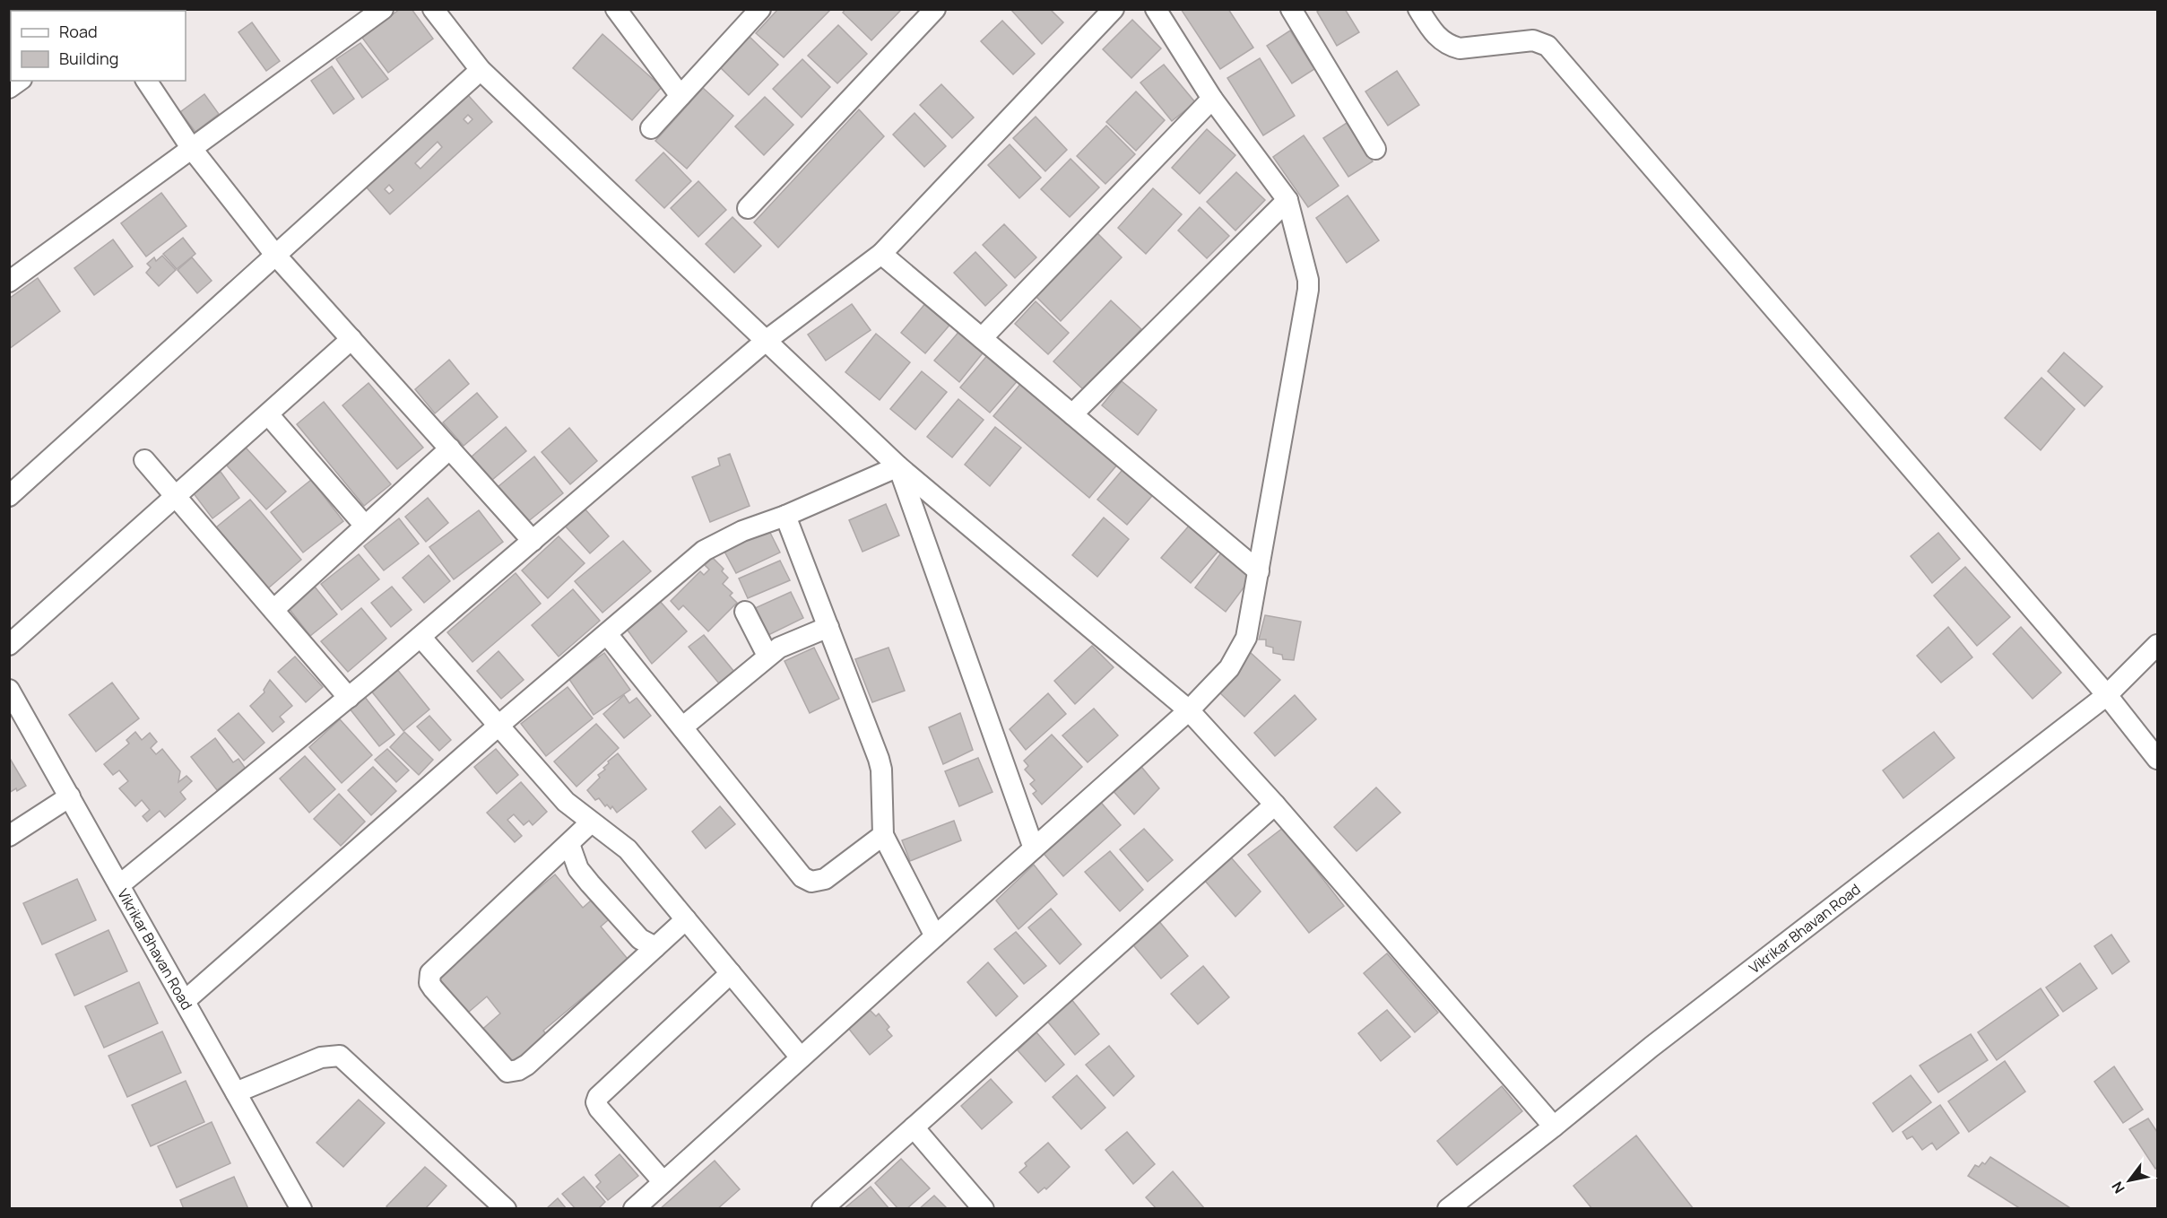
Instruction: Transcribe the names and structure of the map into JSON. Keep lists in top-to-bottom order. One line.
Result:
{"streets":{"street":["Vikrikar Bhavan Road"]},"legend":["Road","Building"],"north":"bottom left"}
